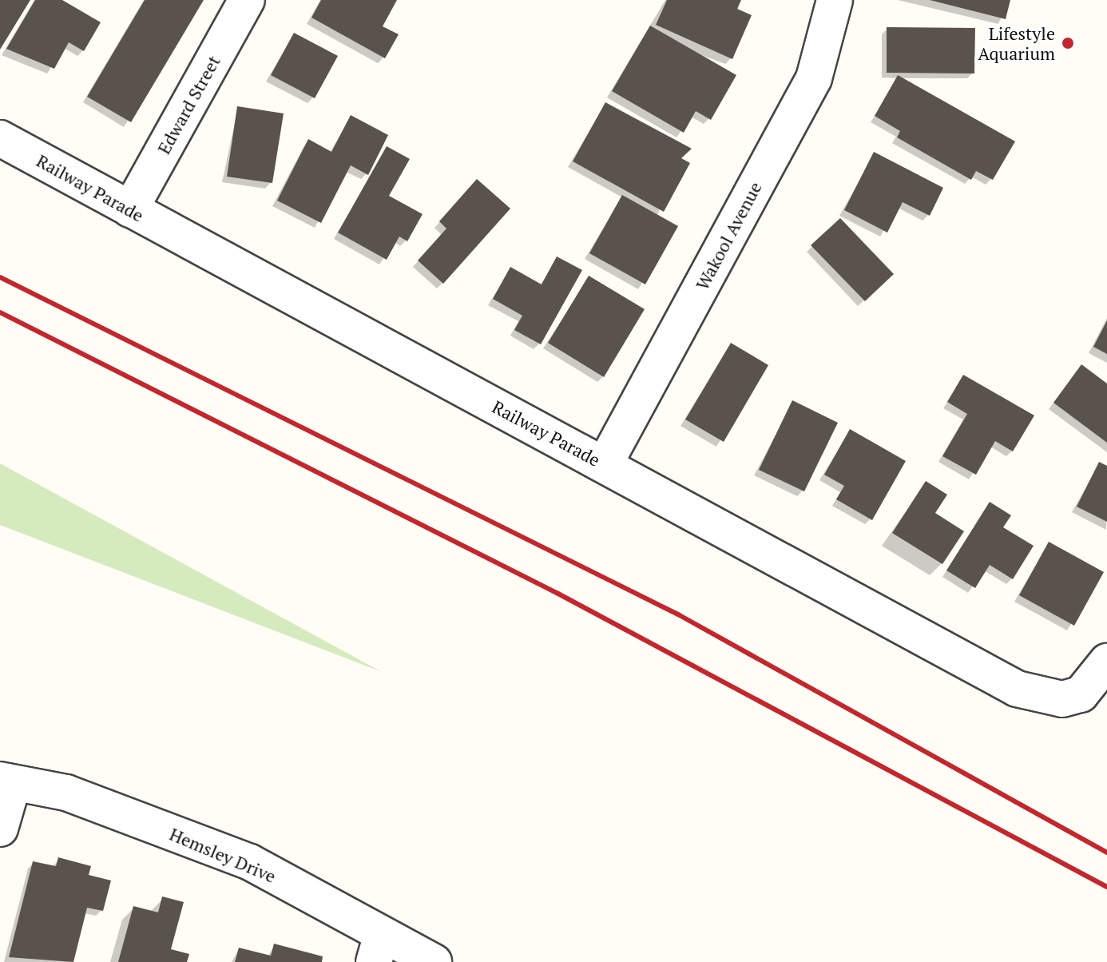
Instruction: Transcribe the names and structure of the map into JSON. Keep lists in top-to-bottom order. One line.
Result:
{"streets":{"street":["Edward Street","Railway Parade","Wakool Avenue","Hemsley Drive"]},"crossings":[["Edward Street","Railway Parade"],["Railway Parade","Wakool Avenue"]],"places":["Lifestyle Aquarium"]}
